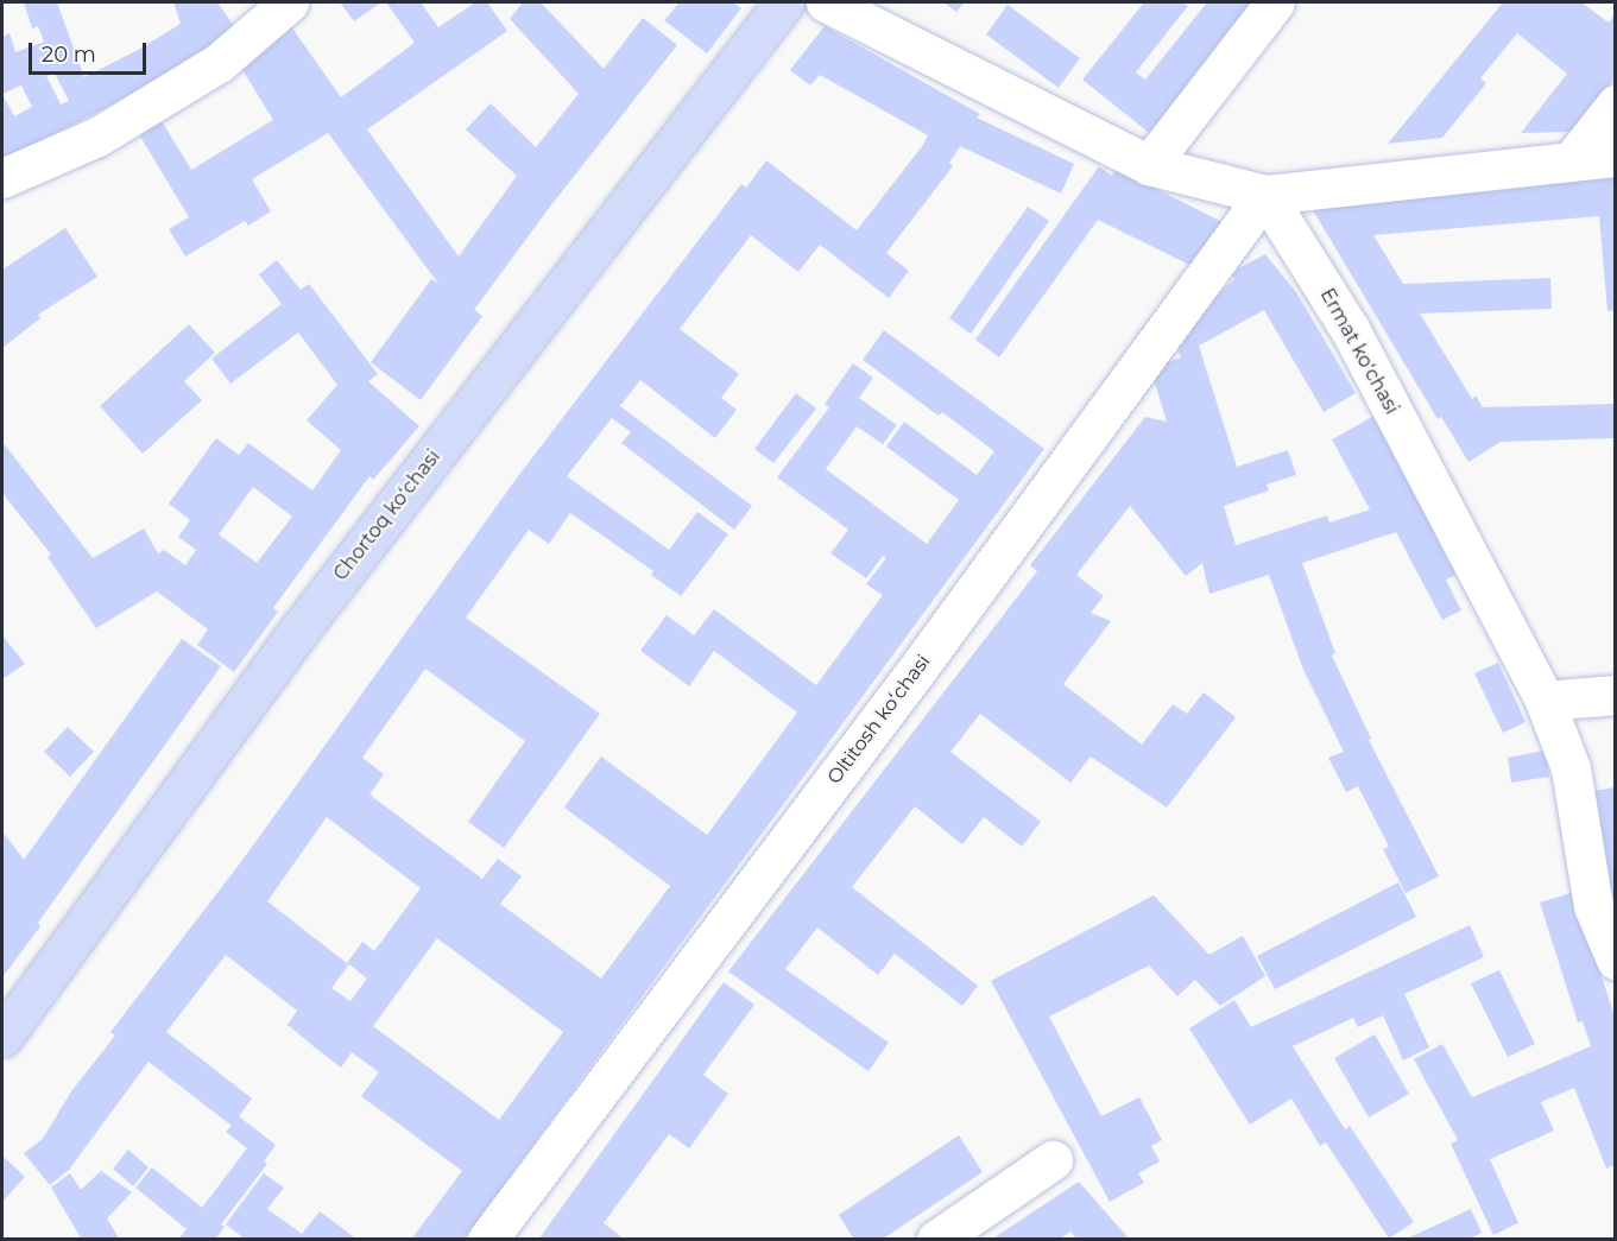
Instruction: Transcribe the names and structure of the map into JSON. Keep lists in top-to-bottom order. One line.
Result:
{"streets":{"main road":["Chortoq koʻchasi"],"street":["Ermat koʻchasi","Oltitosh koʻchasi"]},"crossings":[["Ermat koʻchasi","Oltitosh koʻchasi"]],"scale_bar":"20 m"}
